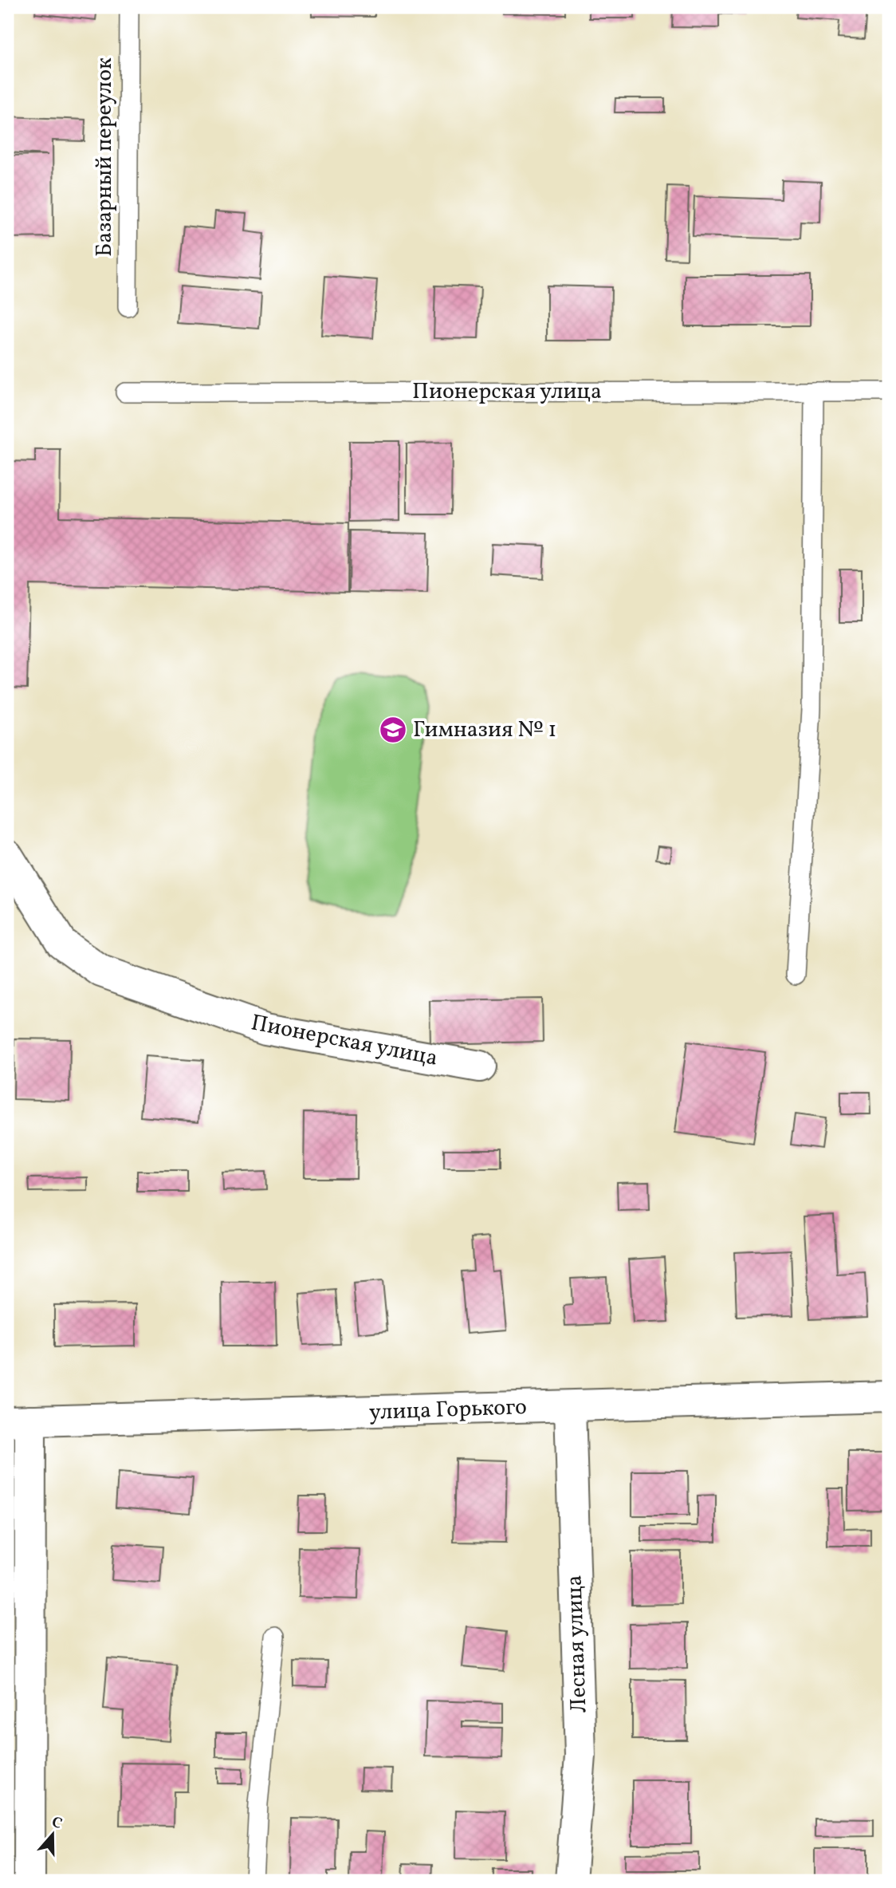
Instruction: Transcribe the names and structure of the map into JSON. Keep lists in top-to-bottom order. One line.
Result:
{"streets":{"street":["Пионерская улица","улица Горького","Лесная улица"],"lane":["Базарный переулок"]},"crossings":[["улица Горького","Лесная улица"]],"places":{"school or university":["Гимназия № 1"]},"north":"top"}
